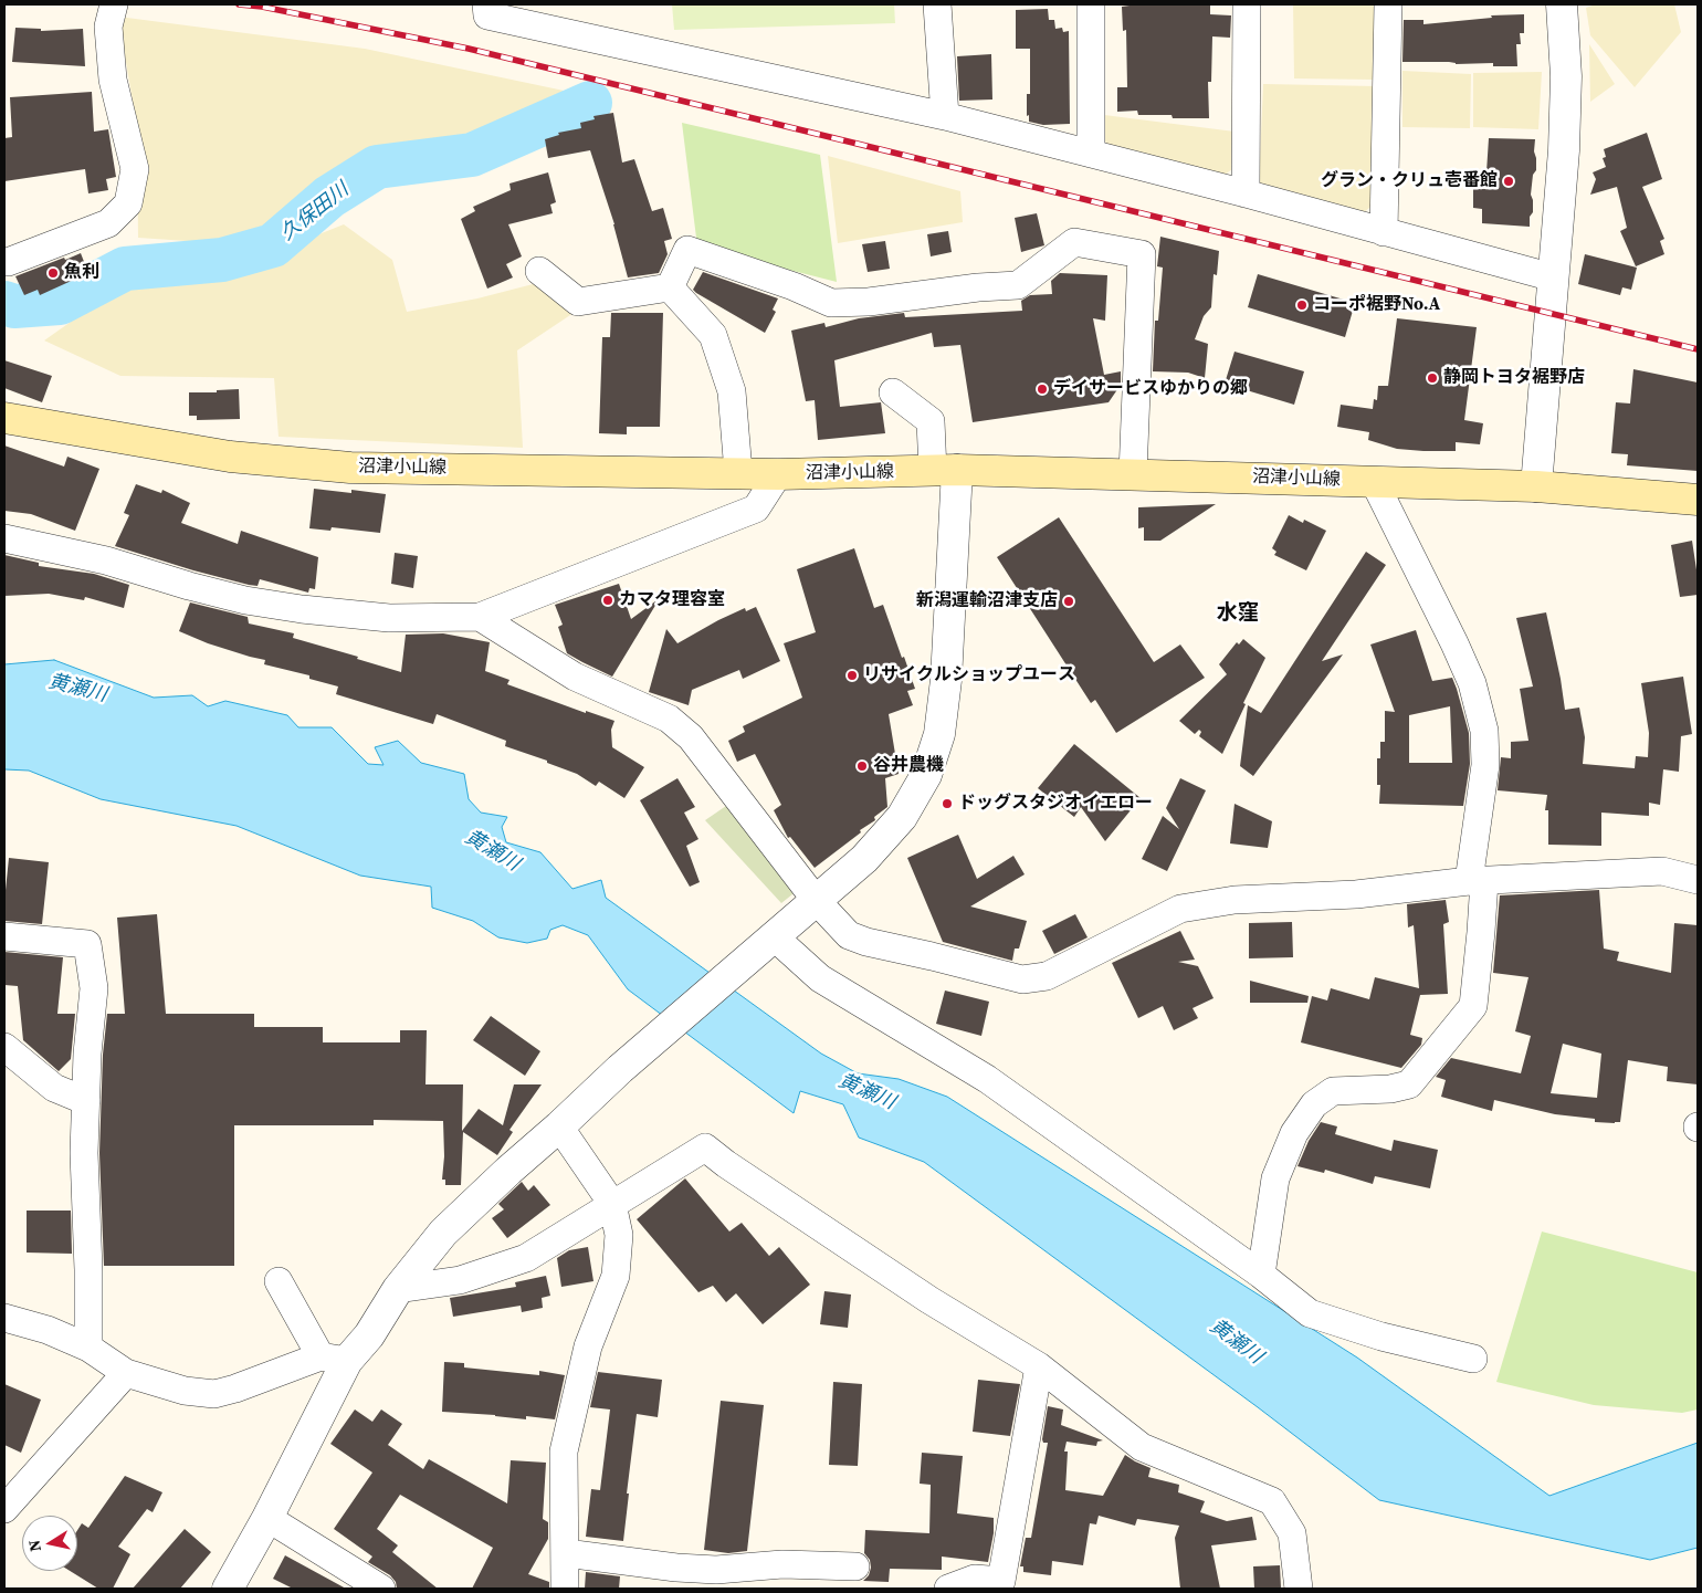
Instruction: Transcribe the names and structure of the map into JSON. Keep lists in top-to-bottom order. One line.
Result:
{"streets":{"main road":["沼津小山線"]},"districts":["水窪"],"water":["久保田川","黄瀬川"],"places":["グラン・クリュ壱番館","魚利","コーポ裾野No.A","静岡トヨタ裾野店","デイサービスゆかりの郷","カマタ理容室","新潟運輸沼津支店","リサイクルショップユース","谷井農機","ドッグスタジオイエロー"],"north":"left"}
